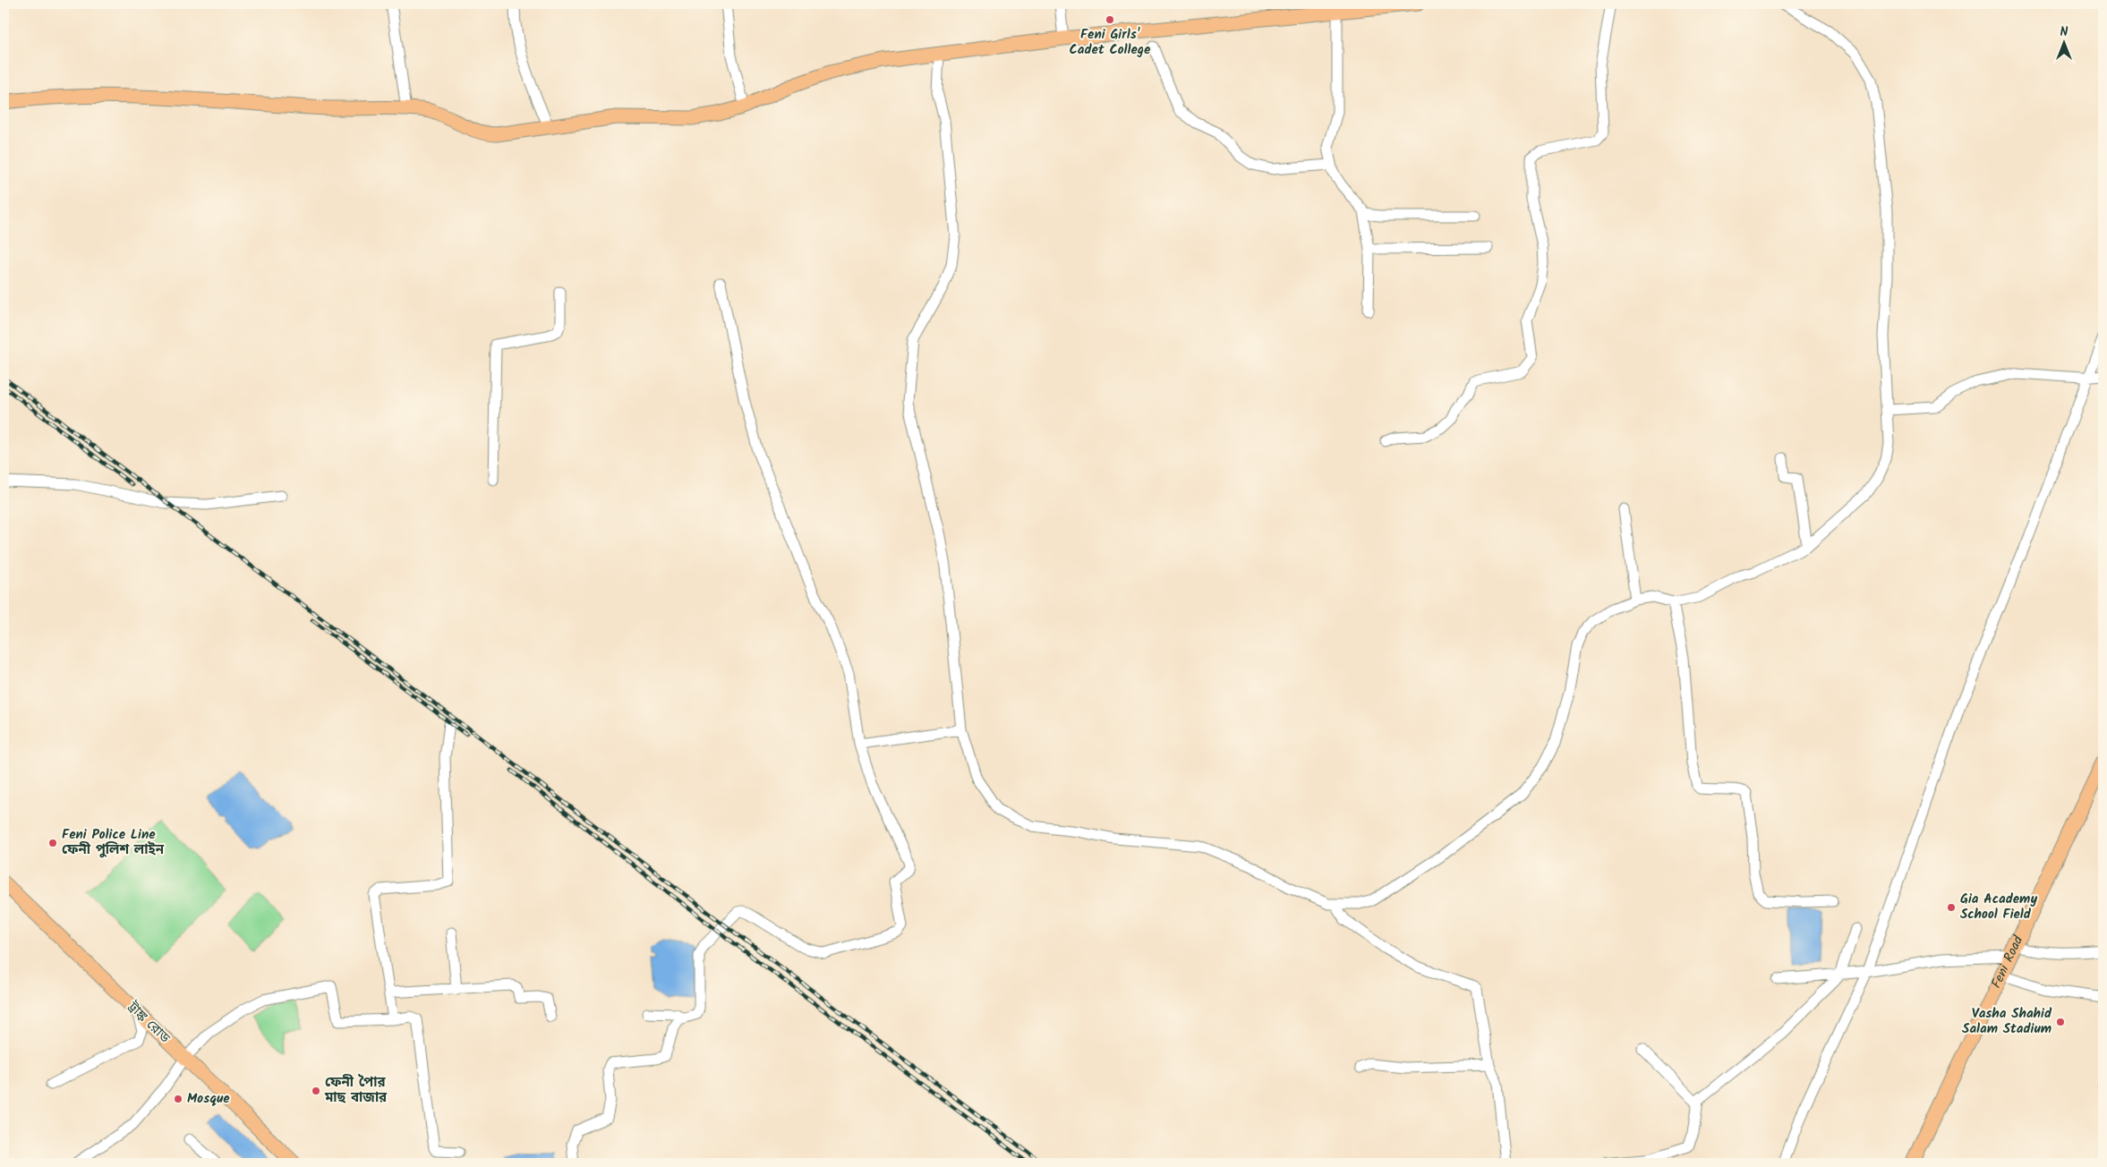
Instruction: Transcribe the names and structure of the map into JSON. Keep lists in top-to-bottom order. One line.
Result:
{"streets":{"main road":["Feni Road","ট্রাঙ্ক রোড"]},"places":["Feni Girls' Cadet College","Feni Police Line ফেনী পুলিশ লাইন","Gia Academy School Field","Vasha Shahid Salam Stadium","ফেনী পৈার মাছ বাজার","Mosque"],"north":"top"}
